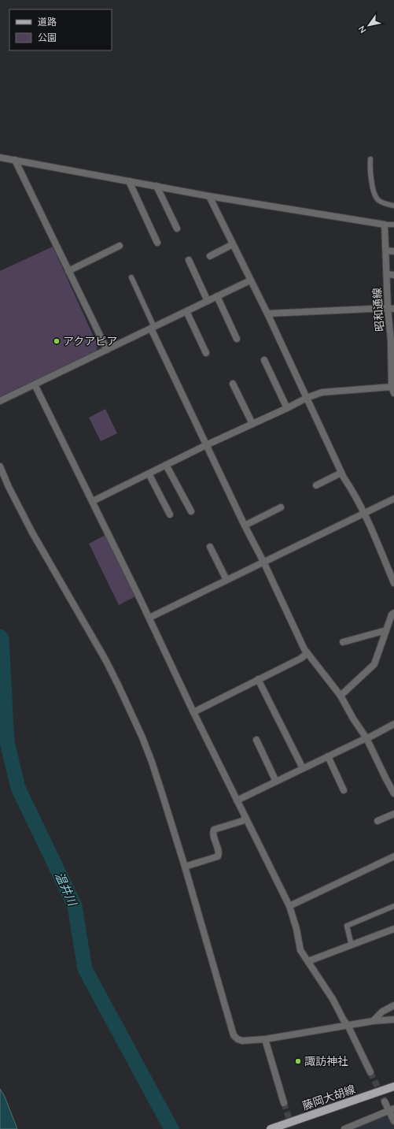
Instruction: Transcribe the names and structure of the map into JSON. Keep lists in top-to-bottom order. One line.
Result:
{"streets":{"main road":["藤岡大胡線"],"street":["昭和通線"]},"water":["温井川"],"places":["アクアピア","諏訪神社"],"legend":["道路","公園"],"north":"bottom left"}
